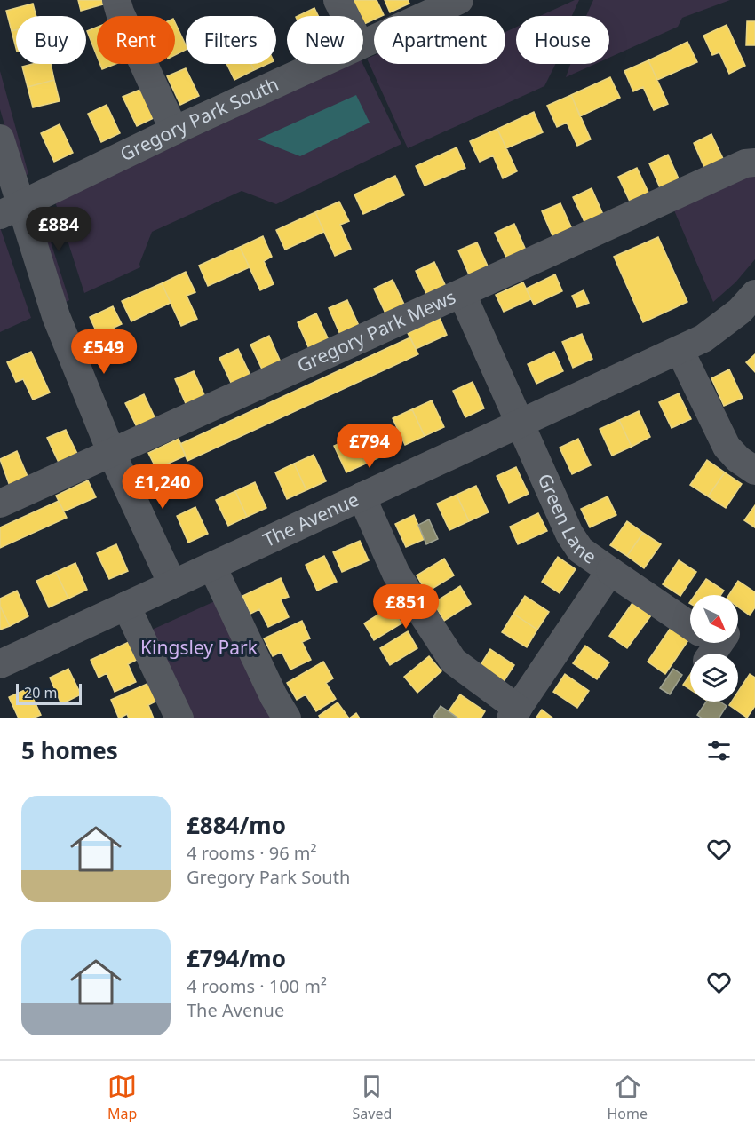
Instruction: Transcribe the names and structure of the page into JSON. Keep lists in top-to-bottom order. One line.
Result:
{"streets":{"street":["Gregory Park South","Gregory Park Mews","Green Lane","The Avenue"]},"crossings":[["Gregory Park Mews","Green Lane"],["Green Lane","The Avenue"]],"parks":["Kingsley Park"],"scale_bar":"20 m","north":"bottom right","page":{"chip":["Buy","Rent","Filters","New","Apartment","House"],"price":["£884","£549","£794","£1,240","£851"],"scale":"20 m","heading":"5 homes","list":[{"name":"£884/mo","note":"4 rooms · 96 m² · Gregory Park South"},{"name":"£794/mo","note":"4 rooms · 100 m² · The Avenue"}],"tabs":["Map","Saved","Home"]}}
